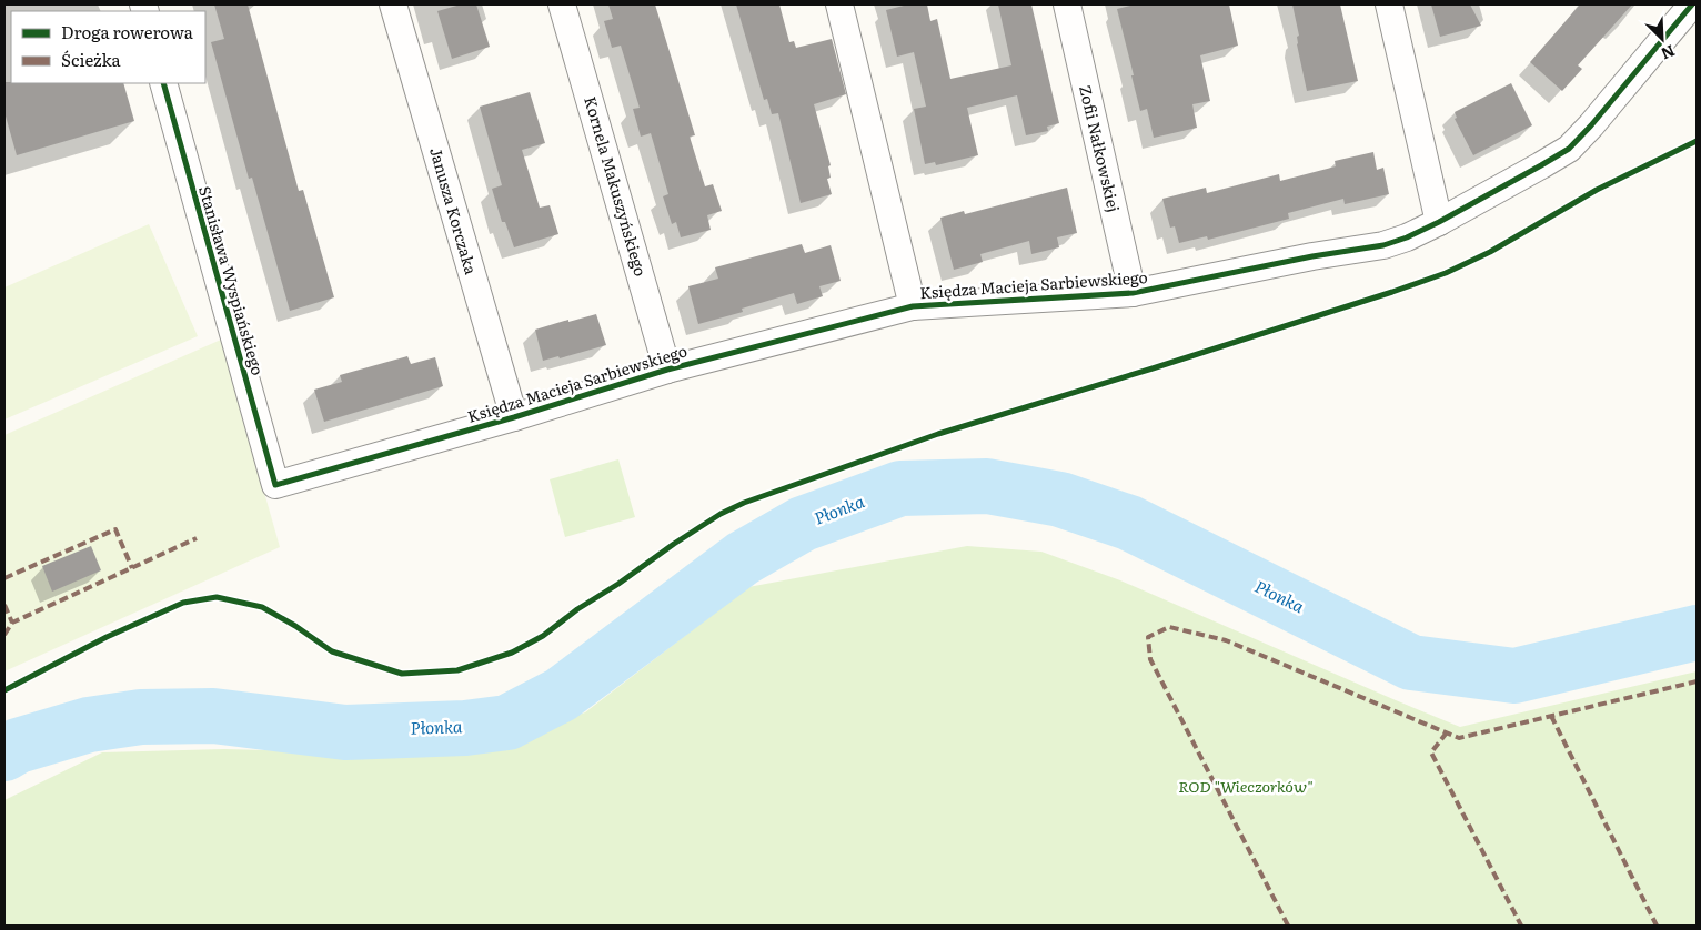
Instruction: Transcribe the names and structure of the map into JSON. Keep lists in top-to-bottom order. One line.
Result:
{"streets":{"street":["Zofii Nałkowskiej","Kornela Makuszyńskiego","Janusza Korczaka","Stanisława Wyspiańskiego","Księdza Macieja Sarbiewskiego"]},"crossings":[["Zofii Nałkowskiej","Księdza Macieja Sarbiewskiego"],["Kornela Makuszyńskiego","Księdza Macieja Sarbiewskiego"],["Janusza Korczaka","Księdza Macieja Sarbiewskiego"],["Stanisława Wyspiańskiego","Księdza Macieja Sarbiewskiego"]],"water":["Płonka"],"parks":["ROD \"Wieczorków\""],"legend":["Droga rowerowa","Ścieżka"],"north":"bottom right"}
